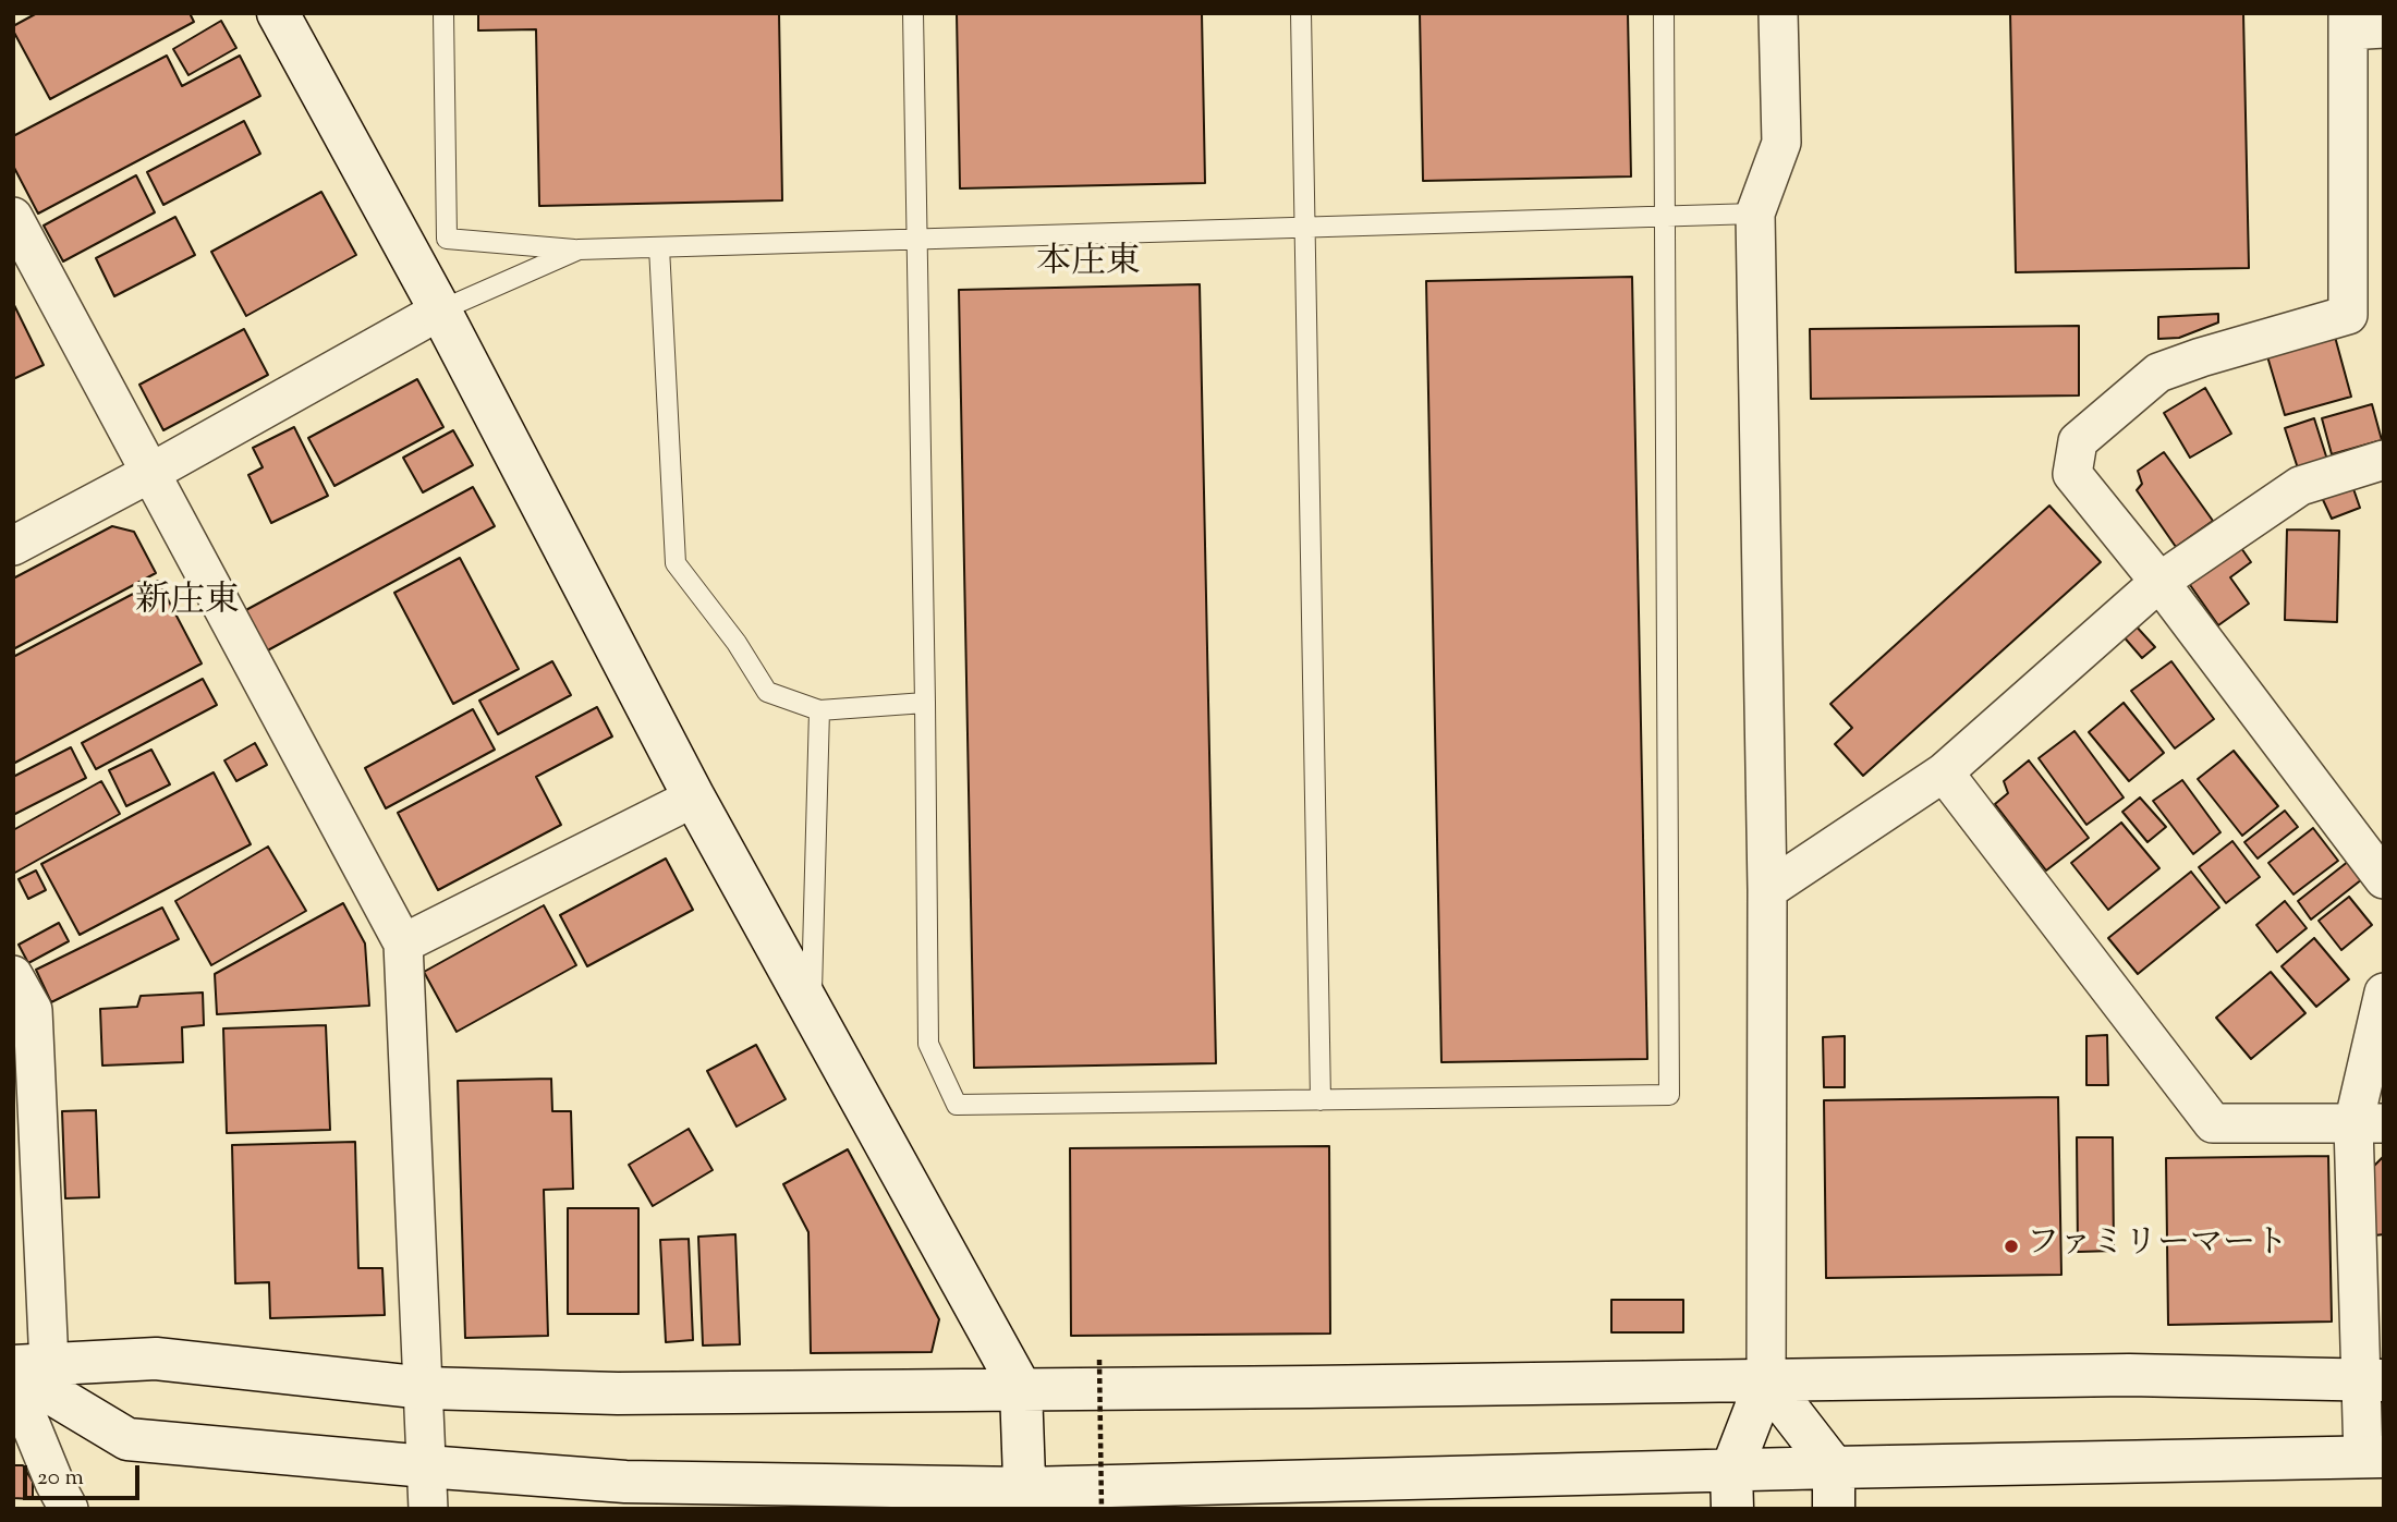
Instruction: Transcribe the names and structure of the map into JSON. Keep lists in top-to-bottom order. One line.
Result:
{"districts":["本庄東","新庄東"],"places":["ファミリーマート"],"scale_bar":"20 m"}
